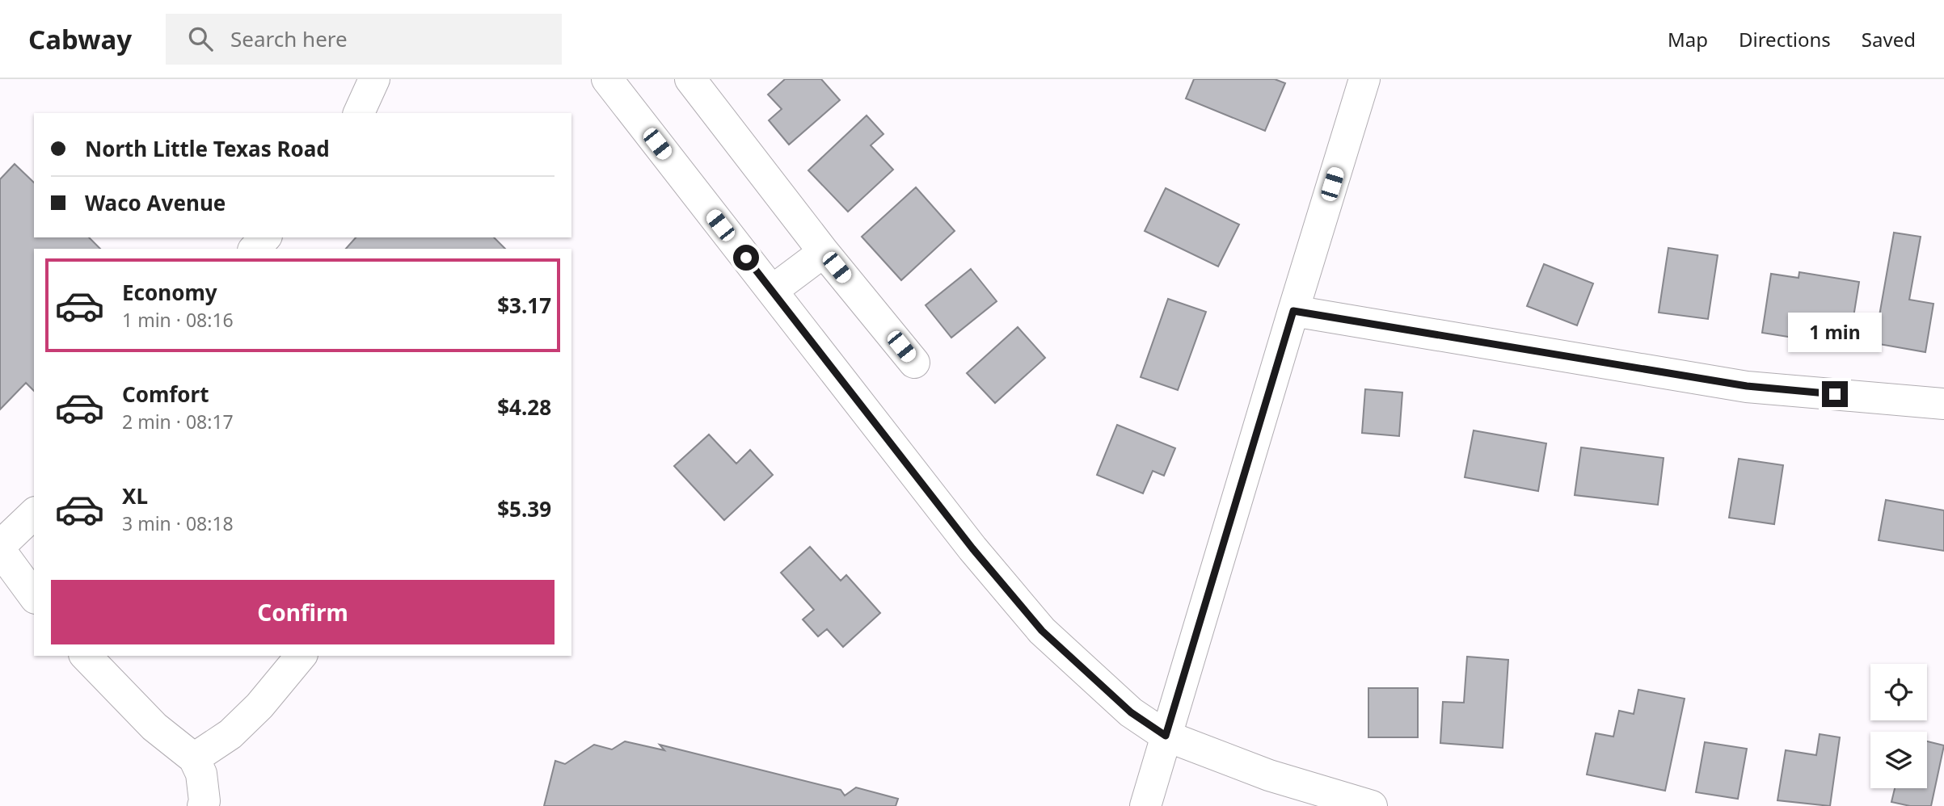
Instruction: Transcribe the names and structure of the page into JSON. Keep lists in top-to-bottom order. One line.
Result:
{"page":{"header":"Cabway","search":"Search here","nav":["Map","Directions","Saved"],"banner":["North Little Texas Road","Waco Avenue"],"list":[{"name":"Economy","note":"1 min · 08:16","value":"$3.17"},{"name":"Comfort","note":"2 min · 08:17","value":"$4.28"},{"name":"XL","note":"3 min · 08:18","value":"$5.39"}],"bubble":"1 min","buttons":"Confirm"}}
